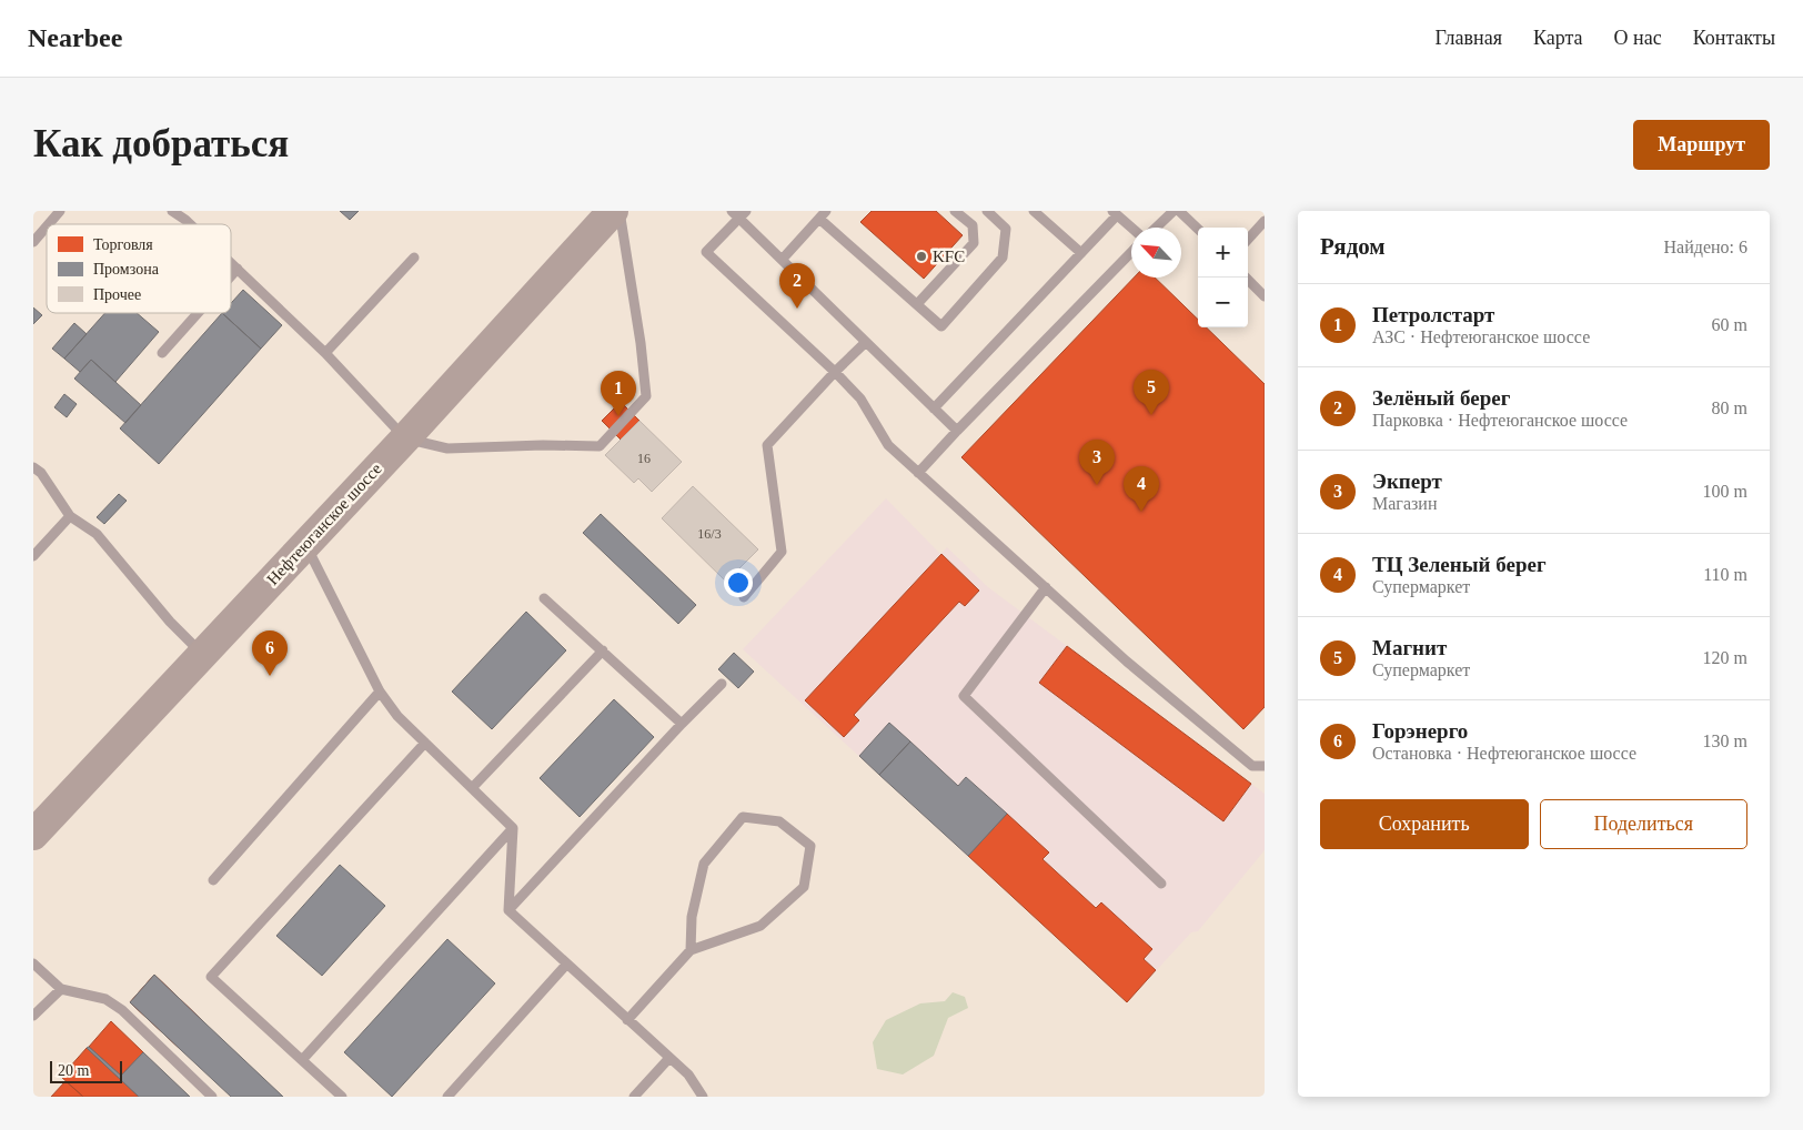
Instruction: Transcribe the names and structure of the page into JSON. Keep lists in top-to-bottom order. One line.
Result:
{"streets":{"main road":["Нефтеюганское шоссе"]},"places":["KFC"],"house_numbers":["16","16/3"],"legend":["Торговля","Промзона","Прочее"],"scale_bar":"20 m","north":"top left","page":{"header":"Nearbee","nav":["Главная","Карта","О нас","Контакты"],"buttons":["Маршрут",["Сохранить","Поделиться"]],"title":"Как добраться","heading":["Рядом","Найдено: 6"],"map_buttons":["+","−"],"pins":["2","5","1","3","4","6"],"list":[{"mark":"1","name":"Петролстарт","note":"АЗС · Нефтеюганское шоссе","value":"60 m"},{"mark":"2","name":"Зелёный берег","note":"Парковка · Нефтеюганское шоссе","value":"80 m"},{"mark":"3","name":"Экперт","note":"Магазин","value":"100 m"},{"mark":"4","name":"ТЦ Зеленый берег","note":"Супермаркет","value":"110 m"},{"mark":"5","name":"Магнит","note":"Супермаркет","value":"120 m"},{"mark":"6","name":"Горэнерго","note":"Остановка · Нефтеюганское шоссе","value":"130 m"}],"scale":"20 m"}}
